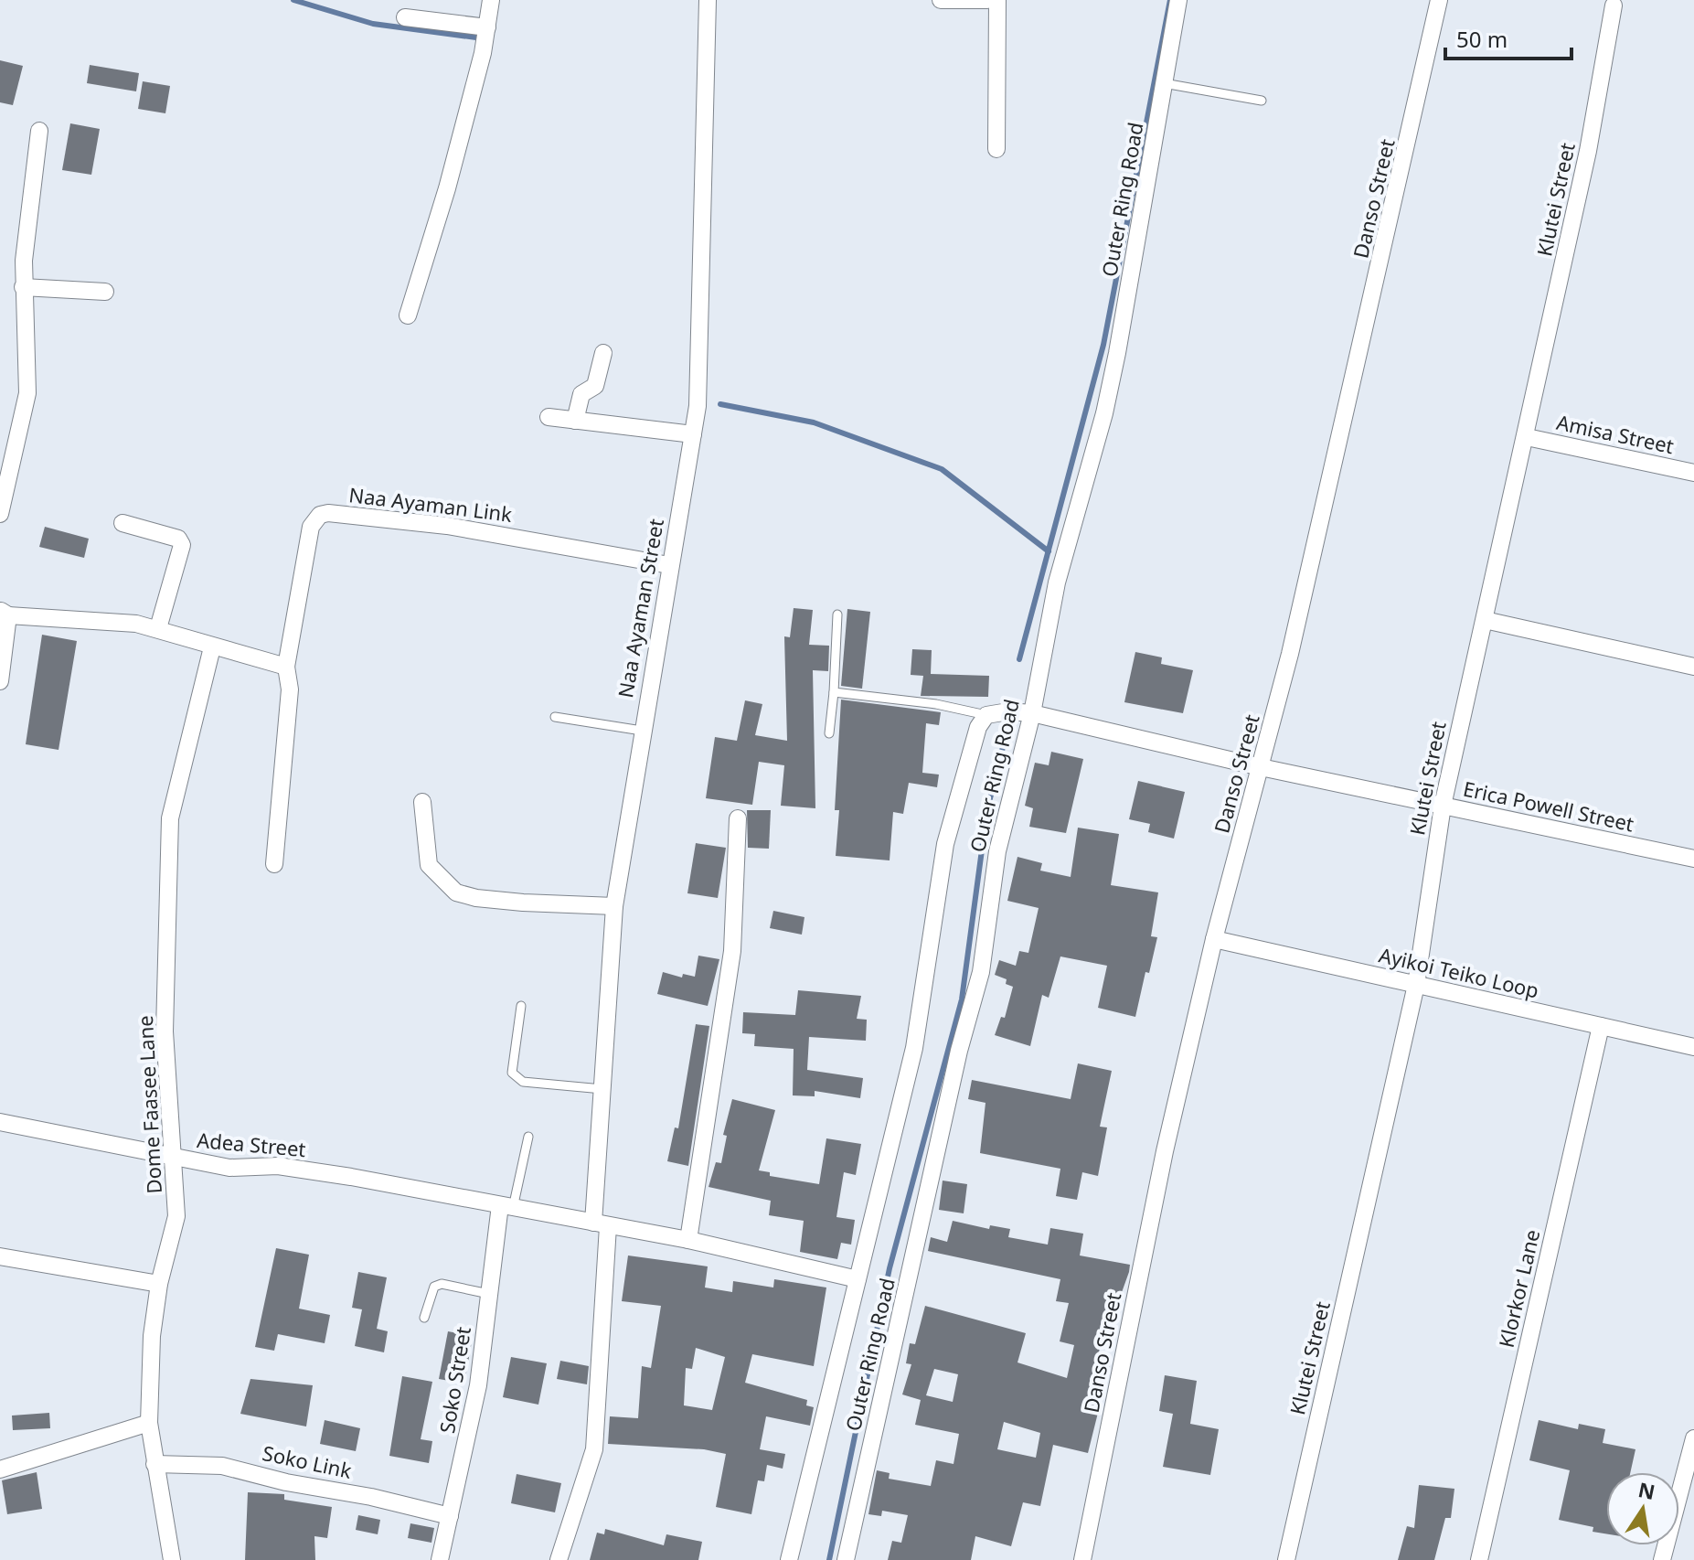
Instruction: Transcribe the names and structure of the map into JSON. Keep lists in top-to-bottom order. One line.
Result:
{"streets":{"street":["Danso Street","Outer Ring Road","Klutei Street","Amisa Street","Naa Ayaman Link","Naa Ayaman Street","Erica Powell Street","Ayikoi Teiko Loop","Dome Faasee Lane","Adea Street","Klorkor Lane","Soko Street","Soko Link"]},"crossings":[["Danso Street","Erica Powell Street"],["Danso Street","Ayikoi Teiko Loop"],["Outer Ring Road","Erica Powell Street"],["Klutei Street","Amisa Street"],["Klutei Street","Erica Powell Street"],["Klutei Street","Ayikoi Teiko Loop"],["Naa Ayaman Link","Naa Ayaman Street"],["Naa Ayaman Street","Adea Street"],["Ayikoi Teiko Loop","Klorkor Lane"],["Dome Faasee Lane","Adea Street"],["Dome Faasee Lane","Soko Link"],["Adea Street","Soko Street"],["Soko Street","Soko Link"]],"scale_bar":"50 m","north":"top"}
